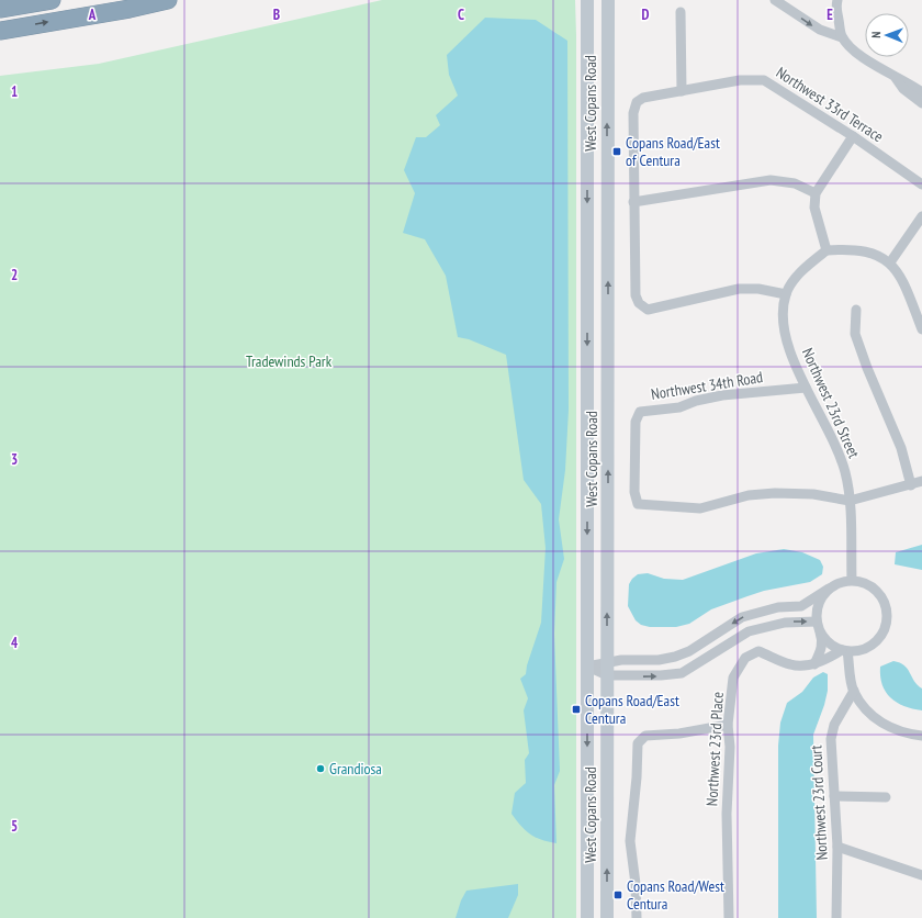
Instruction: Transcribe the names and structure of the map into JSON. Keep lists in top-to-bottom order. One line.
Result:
{"streets":{"main road":["West Copans Road"],"street":["Northwest 33rd Terrace","Northwest 34th Road","Northwest 23rd Street","Northwest 23rd Place","Northwest 23rd Court"]},"crossings":[["Northwest 34th Road","Northwest 23rd Street"],["Northwest 23rd Street","Northwest 23rd Place"]],"parks":["Tradewinds Park"],"places":{"transit":["Copans Road/East of Centura","Copans Road/East Centura","Copans Road/West Centura"],"other":["Grandiosa"]},"north":"left","grid":{"columns":["A","B","C","D","E"],"rows":["1","2","3","4","5"]}}
